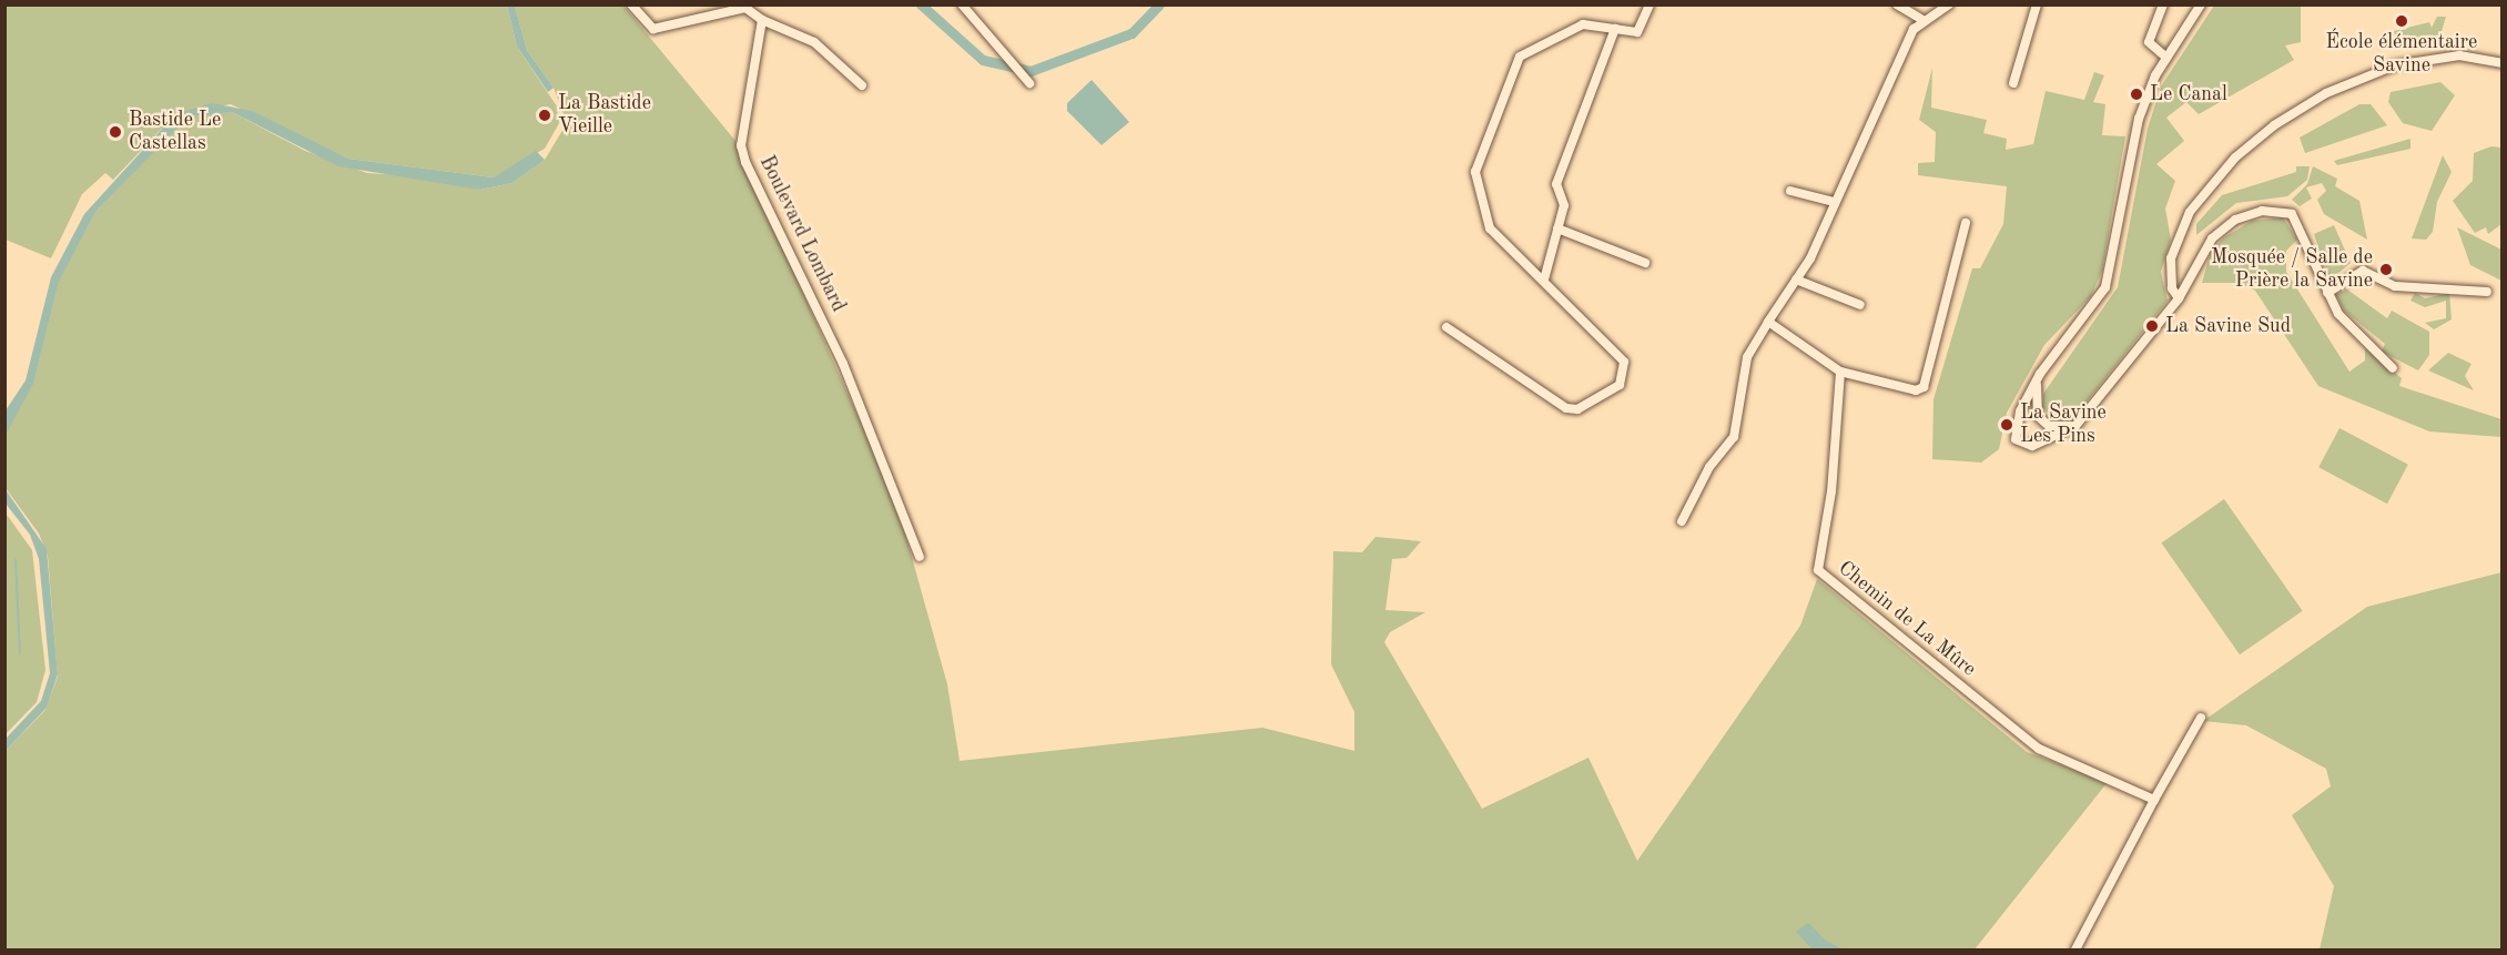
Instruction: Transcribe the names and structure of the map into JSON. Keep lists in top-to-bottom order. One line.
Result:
{"streets":{"street":["Boulevard Lombard","Chemin de La Mûre"]},"places":["École élémentaire Savine","Le Canal","La Bastide Vieille","Bastide Le Castellas","Mosquée / Salle de Prière la Savine","La Savine Sud","La Savine Les Pins"]}
